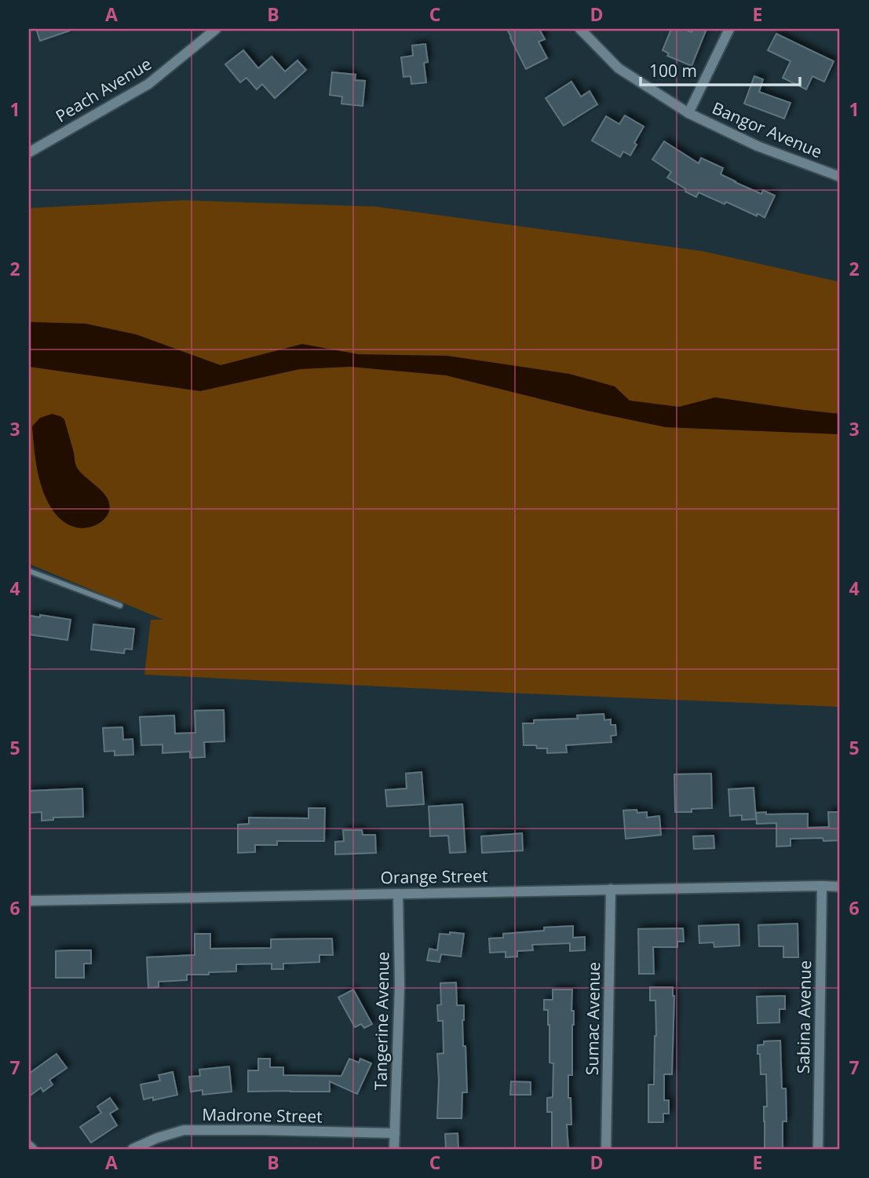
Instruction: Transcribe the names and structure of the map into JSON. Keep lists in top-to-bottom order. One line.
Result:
{"streets":{"street":["Peach Avenue","Bangor Avenue","Orange Street","Sabina Avenue","Sumac Avenue","Tangerine Avenue","Madrone Street"]},"crossings":[["Orange Street","Sabina Avenue"],["Orange Street","Sumac Avenue"],["Orange Street","Tangerine Avenue"],["Tangerine Avenue","Madrone Street"]],"scale_bar":"100 m","grid":{"columns":["A","B","C","D","E"],"rows":["1","2","3","4","5","6","7"]}}
